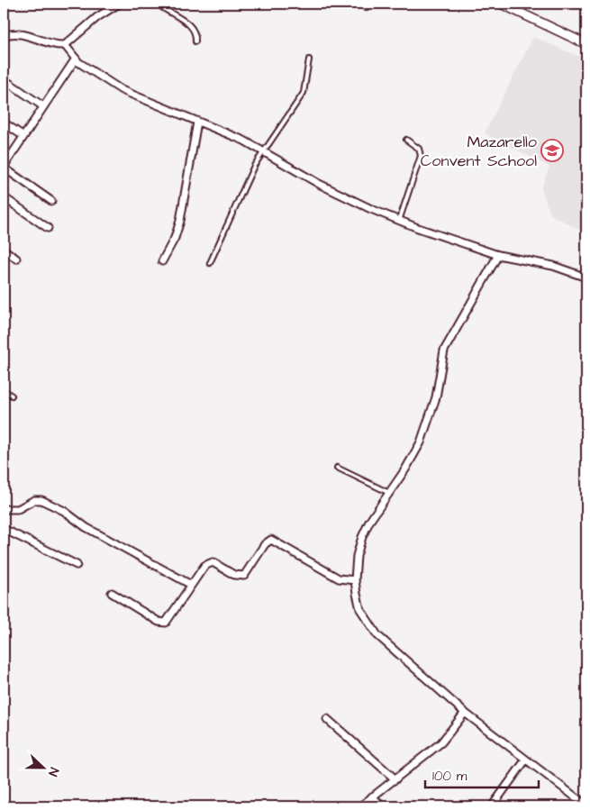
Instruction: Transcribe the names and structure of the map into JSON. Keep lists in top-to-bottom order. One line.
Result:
{"places":{"school or university":["Mazarello Convent School"]},"scale_bar":"100 m","north":"right"}
